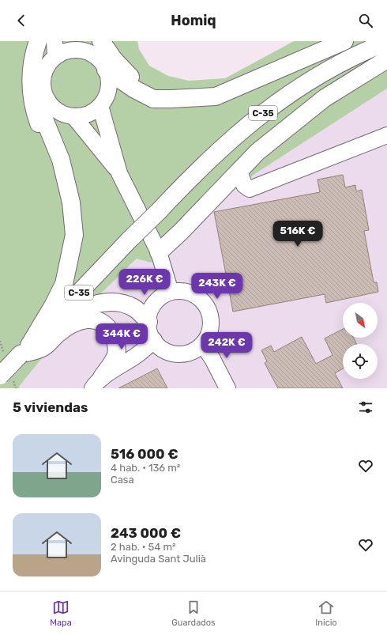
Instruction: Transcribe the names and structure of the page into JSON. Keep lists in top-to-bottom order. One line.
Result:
{"streets":{"highway":["C-35"]},"north":"bottom right","page":{"header":"Homiq","price":["516K €","226K €","243K €","344K €","242K €"],"heading":"5 viviendas","list":[{"name":"516 000 €","note":"4 hab. · 136 m² · Casa"},{"name":"243 000 €","note":"2 hab. · 54 m² · Avinguda Sant Julià"}],"tabs":["Mapa","Guardados","Inicio"]}}
